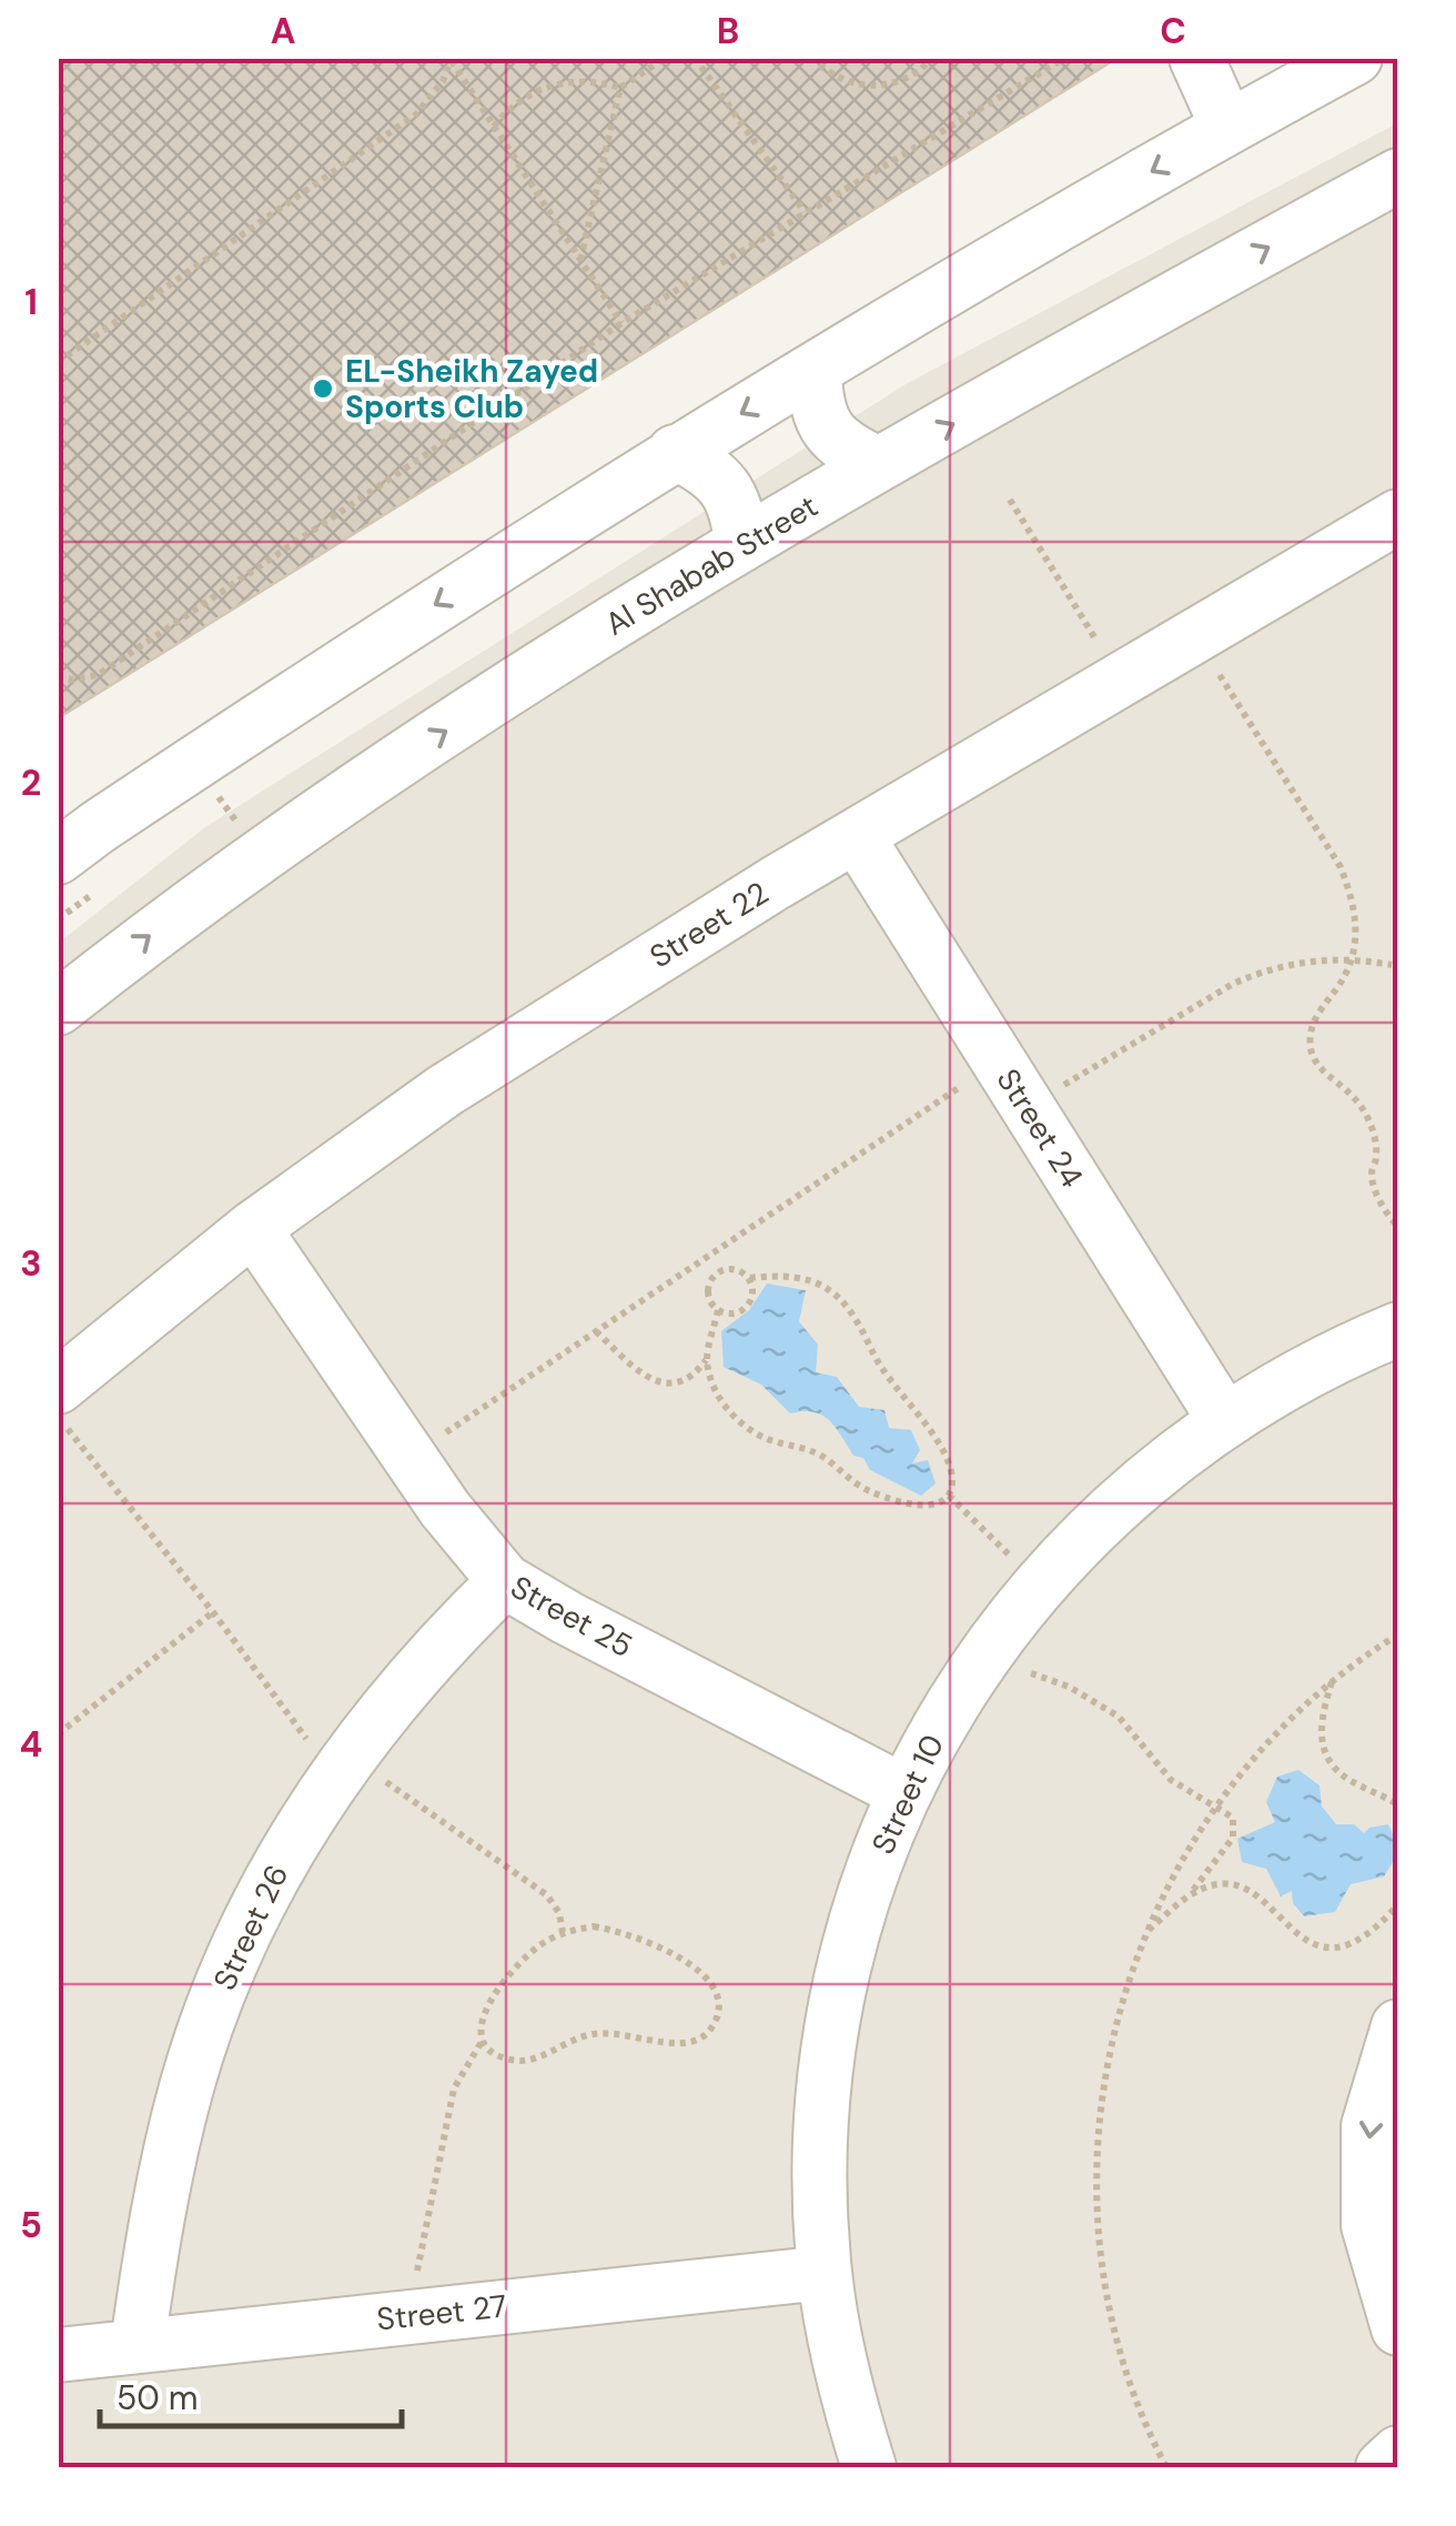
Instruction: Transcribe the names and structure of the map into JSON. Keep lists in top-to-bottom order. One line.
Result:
{"streets":{"street":["Al Shabab Street","Street 22","Street 24","Street 25","Street 10","Street 26","Street 27"]},"crossings":[["Street 22","Street 24"],["Street 22","Street 25"],["Street 24","Street 10"],["Street 25","Street 10"],["Street 25","Street 26"],["Street 10","Street 27"],["Street 26","Street 27"]],"places":["EL-Sheikh Zayed Sports Club"],"scale_bar":"50 m","grid":{"columns":["A","B","C"],"rows":["1","2","3","4","5"]}}
